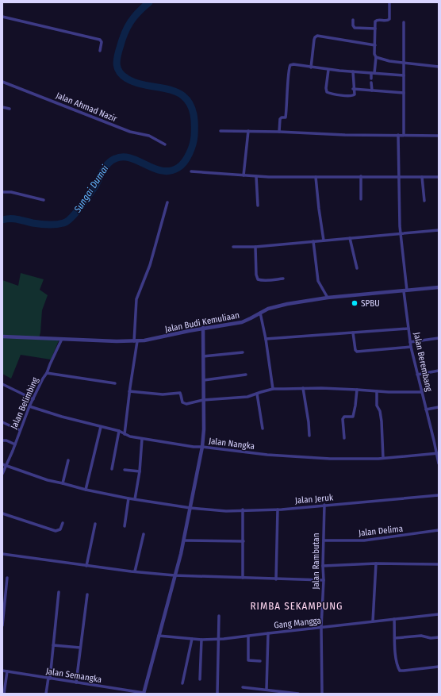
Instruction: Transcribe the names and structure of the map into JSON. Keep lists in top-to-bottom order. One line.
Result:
{"streets":{"street":["Jalan Ahmad Nazir","Jalan Budi Kemuliaan","Jalan Berembang","Jalan Belimbing","Jalan Nangka","Jalan Jeruk","Jalan Delima","Jalan Rambutan","Gang Mangga","Jalan Semangka"]},"crossings":[["Jalan Budi Kemuliaan","Jalan Berembang"],["Jalan Budi Kemuliaan","Jalan Belimbing"],["Jalan Berembang","Jalan Nangka"],["Jalan Belimbing","Jalan Nangka"],["Jalan Belimbing","Jalan Jeruk"],["Jalan Jeruk","Jalan Rambutan"],["Jalan Delima","Jalan Rambutan"],["Jalan Rambutan","Gang Mangga"]],"districts":["RIMBA SEKAMPUNG"],"water":["Sungai Dumai"],"places":["SPBU"]}
